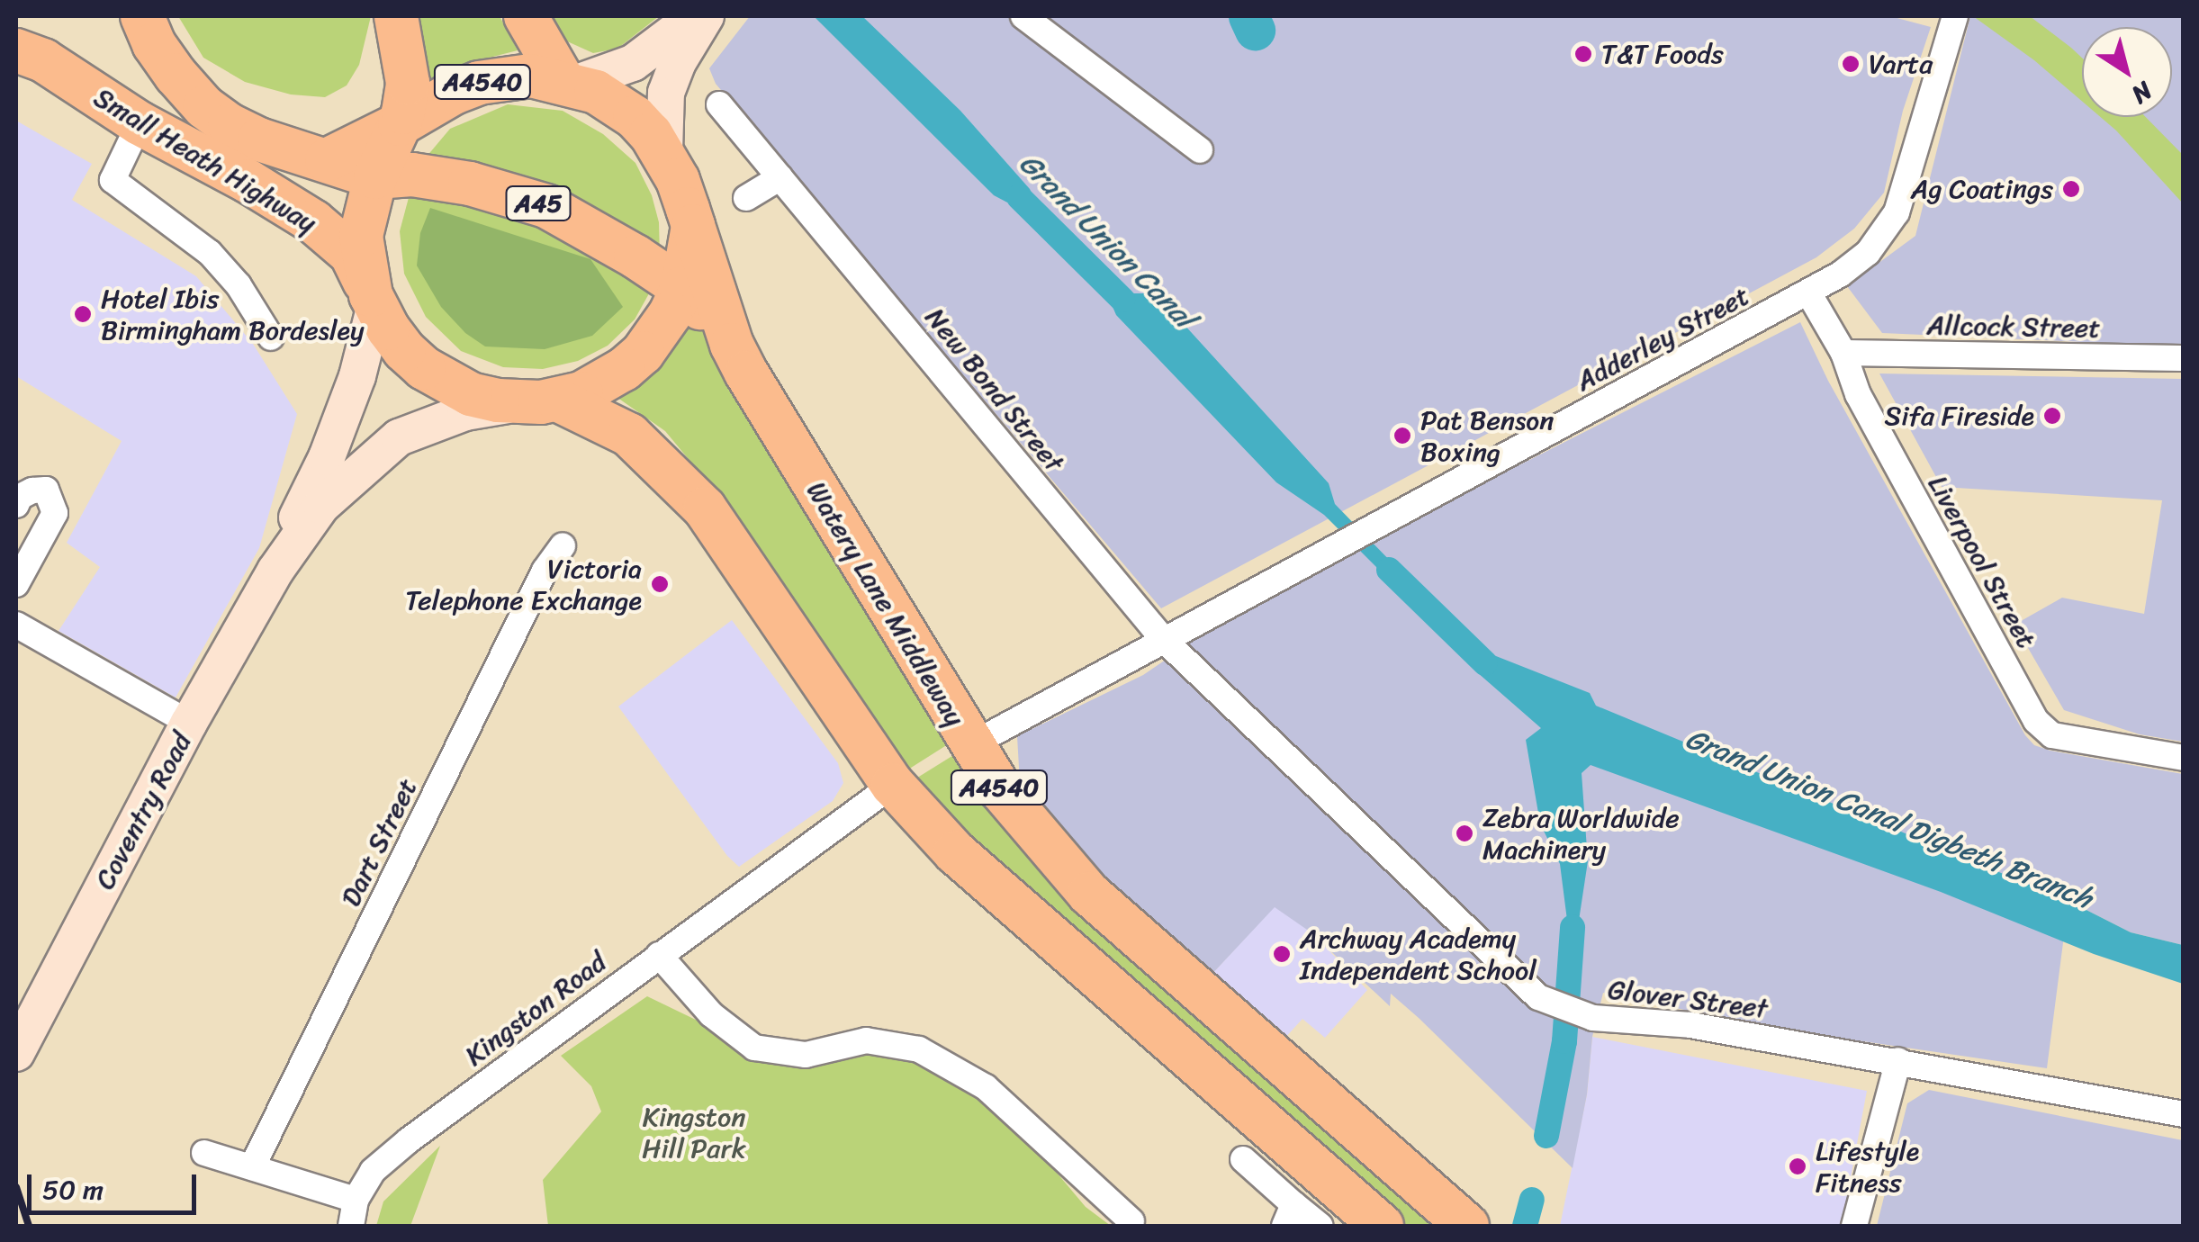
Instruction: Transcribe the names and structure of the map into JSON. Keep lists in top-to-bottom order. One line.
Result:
{"streets":{"highway":["A4540","Small Heath Highway","A45","Watery Lane Middleway"],"main road":["Coventry Road"],"street":["Allcock Street","Adderley Street","New Bond Street","Liverpool Street","Dart Street","Glover Street","Kingston Road"]},"crossings":[["A4540","Small Heath Highway"],["A4540","A45"],["A4540","Watery Lane Middleway"],["A4540","Coventry Road"],["A4540","Kingston Road"],["Small Heath Highway","A45"],["Small Heath Highway","Coventry Road"],["A45","Watery Lane Middleway"],["Allcock Street","Liverpool Street"],["Adderley Street","New Bond Street"],["Adderley Street","Liverpool Street"],["Adderley Street","Watery Lane Middleway"],["Adderley Street","Glover Street"],["New Bond Street","Glover Street"]],"water":["Grand Union Canal","Grand Union Canal Digbeth Branch"],"parks":["Kingston Hill Park"],"places":["T&T Foods","Varta","Ag Coatings","Hotel Ibis Birmingham Bordesley","Sifa Fireside","Pat Benson Boxing","Victoria Telephone Exchange","Zebra Worldwide Machinery","Archway Academy Independent School","Lifestyle Fitness"],"scale_bar":"50 m","north":"bottom right"}
